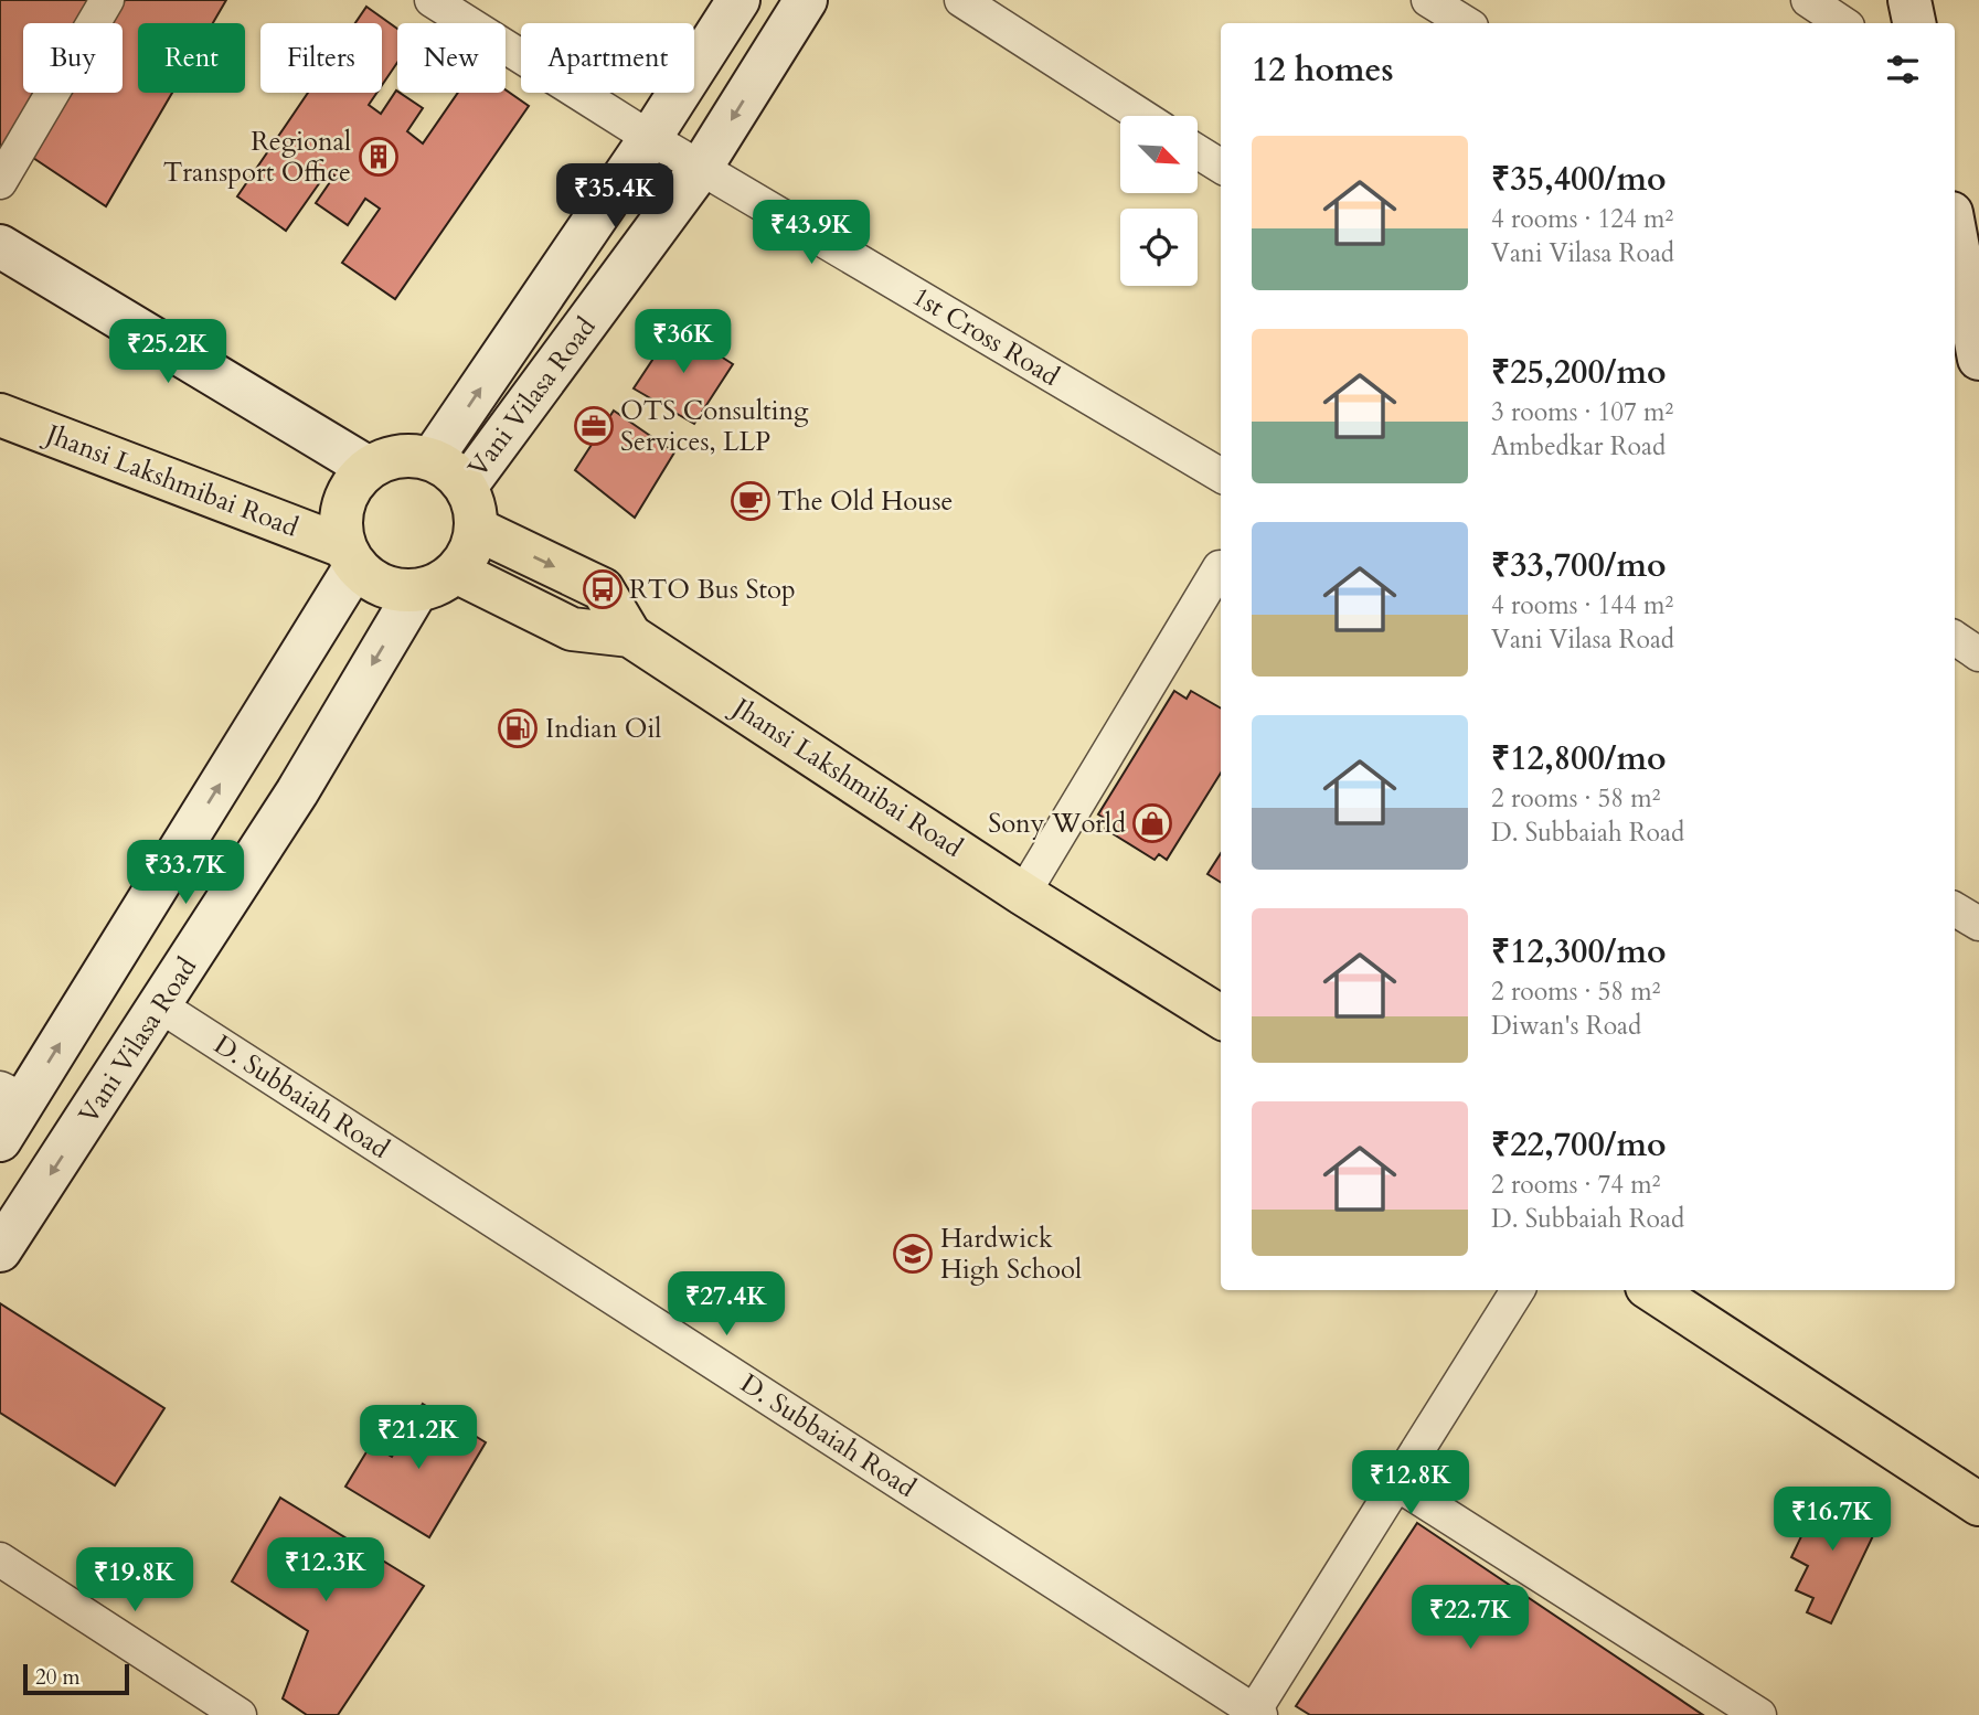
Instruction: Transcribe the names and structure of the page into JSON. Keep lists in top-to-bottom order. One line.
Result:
{"streets":{"main road":["Vani Vilasa Road","Jhansi Lakshmibai Road"],"street":["1st Cross Road","D. Subbaiah Road"]},"crossings":[["1st Cross Road","Vani Vilasa Road"],["Vani Vilasa Road","Jhansi Lakshmibai Road"],["Vani Vilasa Road","D. Subbaiah Road"]],"places":{"building":["Regional Transport Office"],"office":["OTS Consulting Services, LLP"],"cafe":["The Old House"],"bus stop":["RTO Bus Stop"],"fuel station":["Indian Oil"],"shop":["Sony World"],"school or university":["Hardwick High School"]},"scale_bar":"20 m","north":"bottom right","page":{"chip":["Buy","Rent","Filters","New","Apartment"],"heading":"12 homes","list":[{"name":"₹35,400/mo","note":"4 rooms · 124 m² · Vani Vilasa Road"},{"name":"₹25,200/mo","note":"3 rooms · 107 m² · Ambedkar Road"},{"name":"₹33,700/mo","note":"4 rooms · 144 m² · Vani Vilasa Road"},{"name":"₹12,800/mo","note":"2 rooms · 58 m² · D. Subbaiah Road"},{"name":"₹12,300/mo","note":"2 rooms · 58 m² · Diwan's Road"},{"name":"₹22,700/mo","note":"2 rooms · 74 m² · D. Subbaiah Road"}],"price":["₹35.4K","₹43.9K","₹36K","₹25.2K","₹33.7K","₹27.4K","₹21.2K","₹12.8K","₹16.7K","₹12.3K","₹19.8K","₹22.7K"],"scale":"20 m"}}
